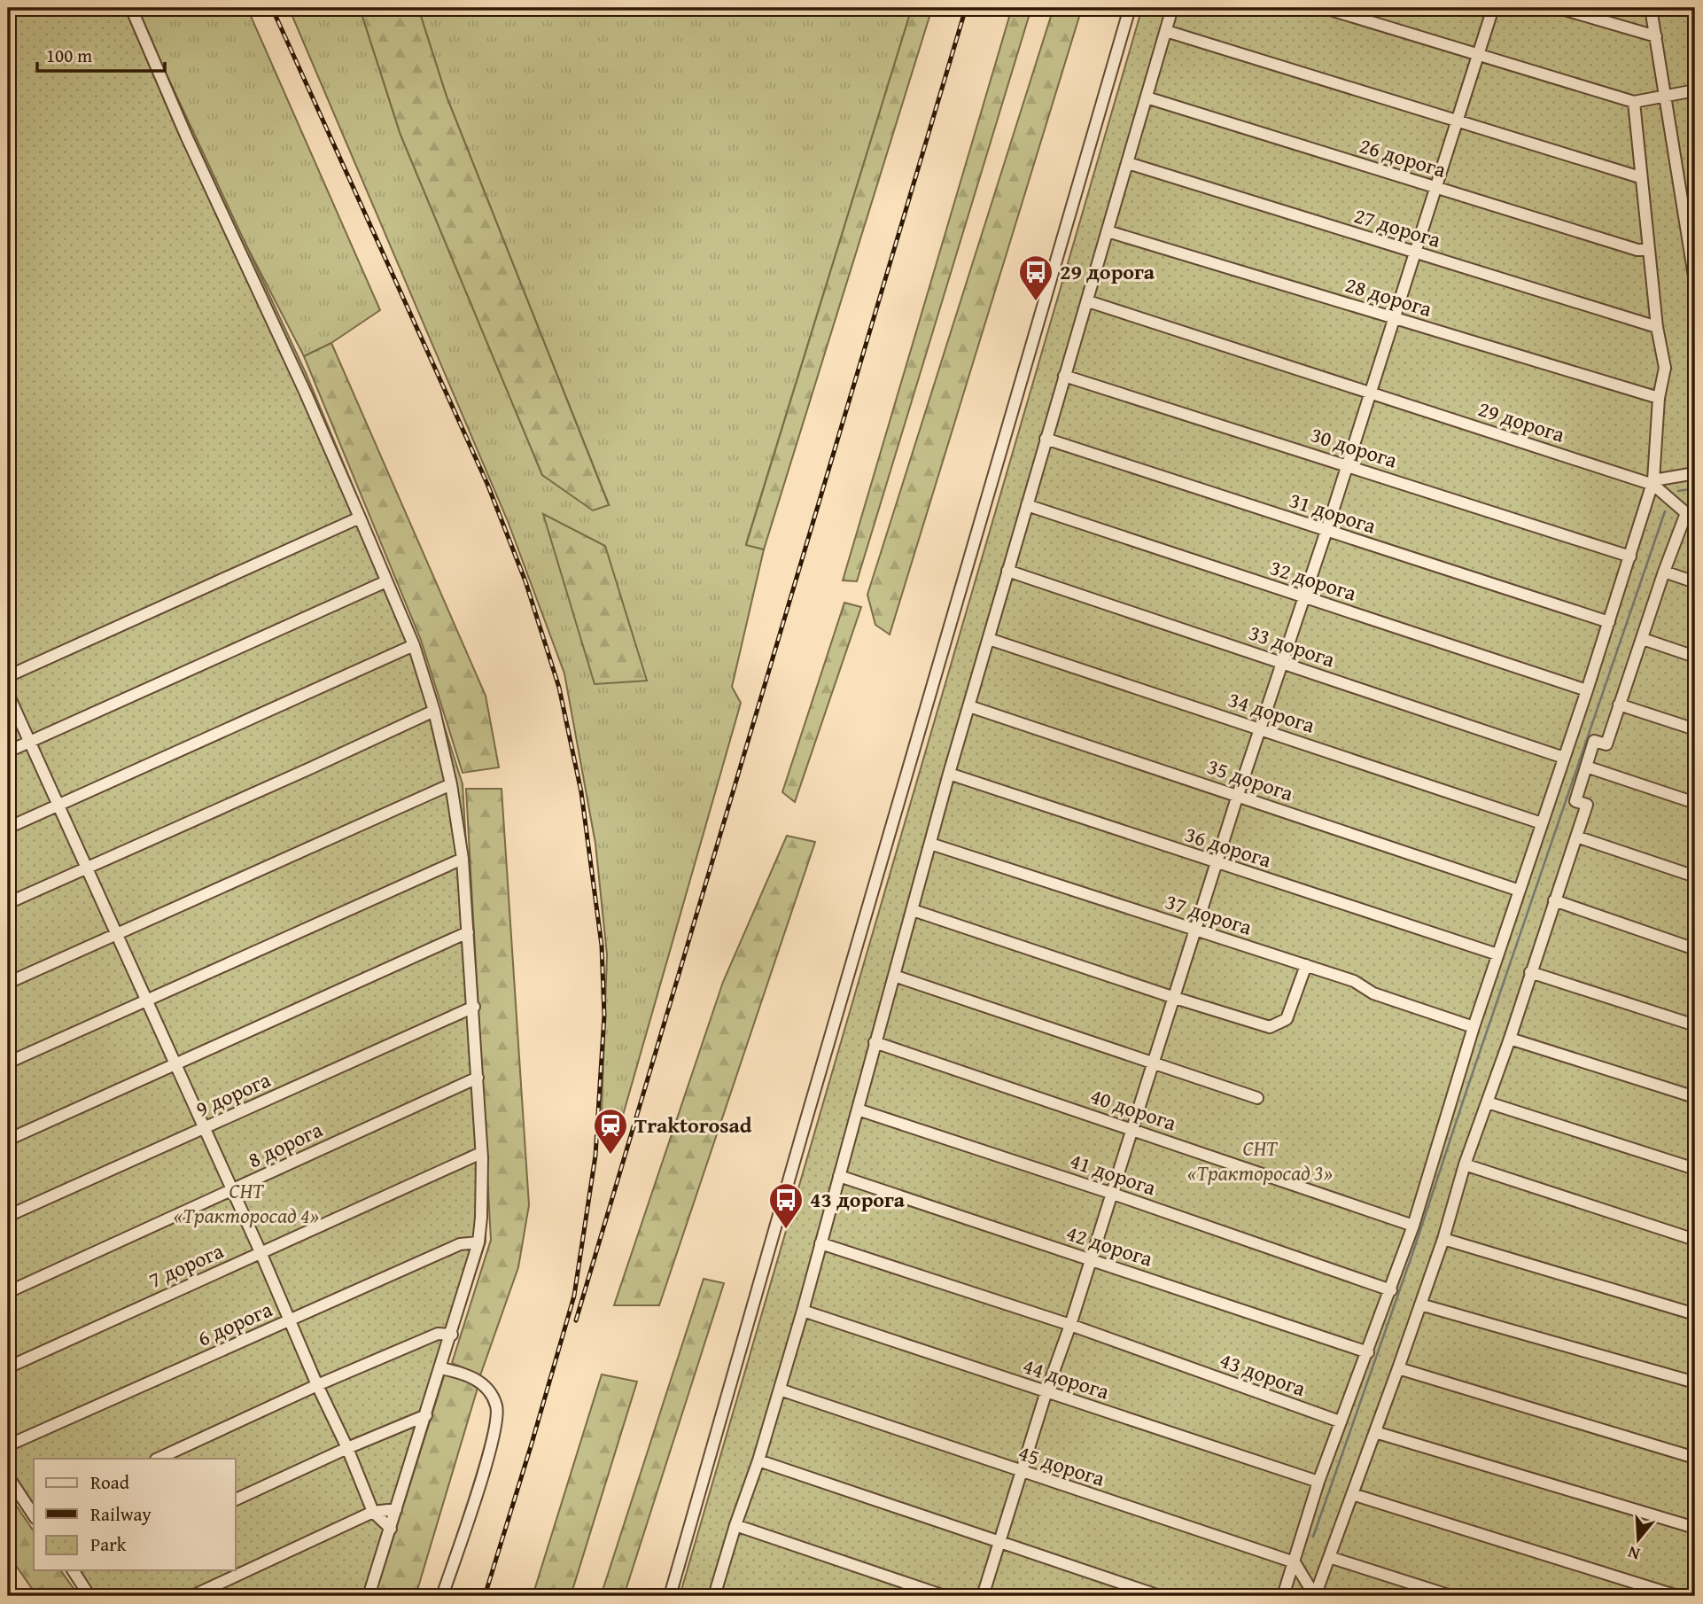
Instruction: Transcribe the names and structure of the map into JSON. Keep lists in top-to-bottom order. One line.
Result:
{"streets":{"street":["26 дорога","27 дорога","28 дорога","29 дорога","30 дорога","31 дорога","32 дорога","33 дорога","34 дорога","35 дорога","36 дорога","37 дорога","9 дорога","40 дорога","8 дорога","41 дорога","42 дорога","7 дорога","6 дорога","43 дорога","44 дорога","45 дорога"]},"parks":["СНТ «Тракторосад 3»","СНТ «Тракторосад 4»"],"places":{"bus stop":["29 дорога","43 дорога"],"station":["Traktorosad"]},"legend":["Road","Railway","Park"],"scale_bar":"100 m","north":"bottom"}
